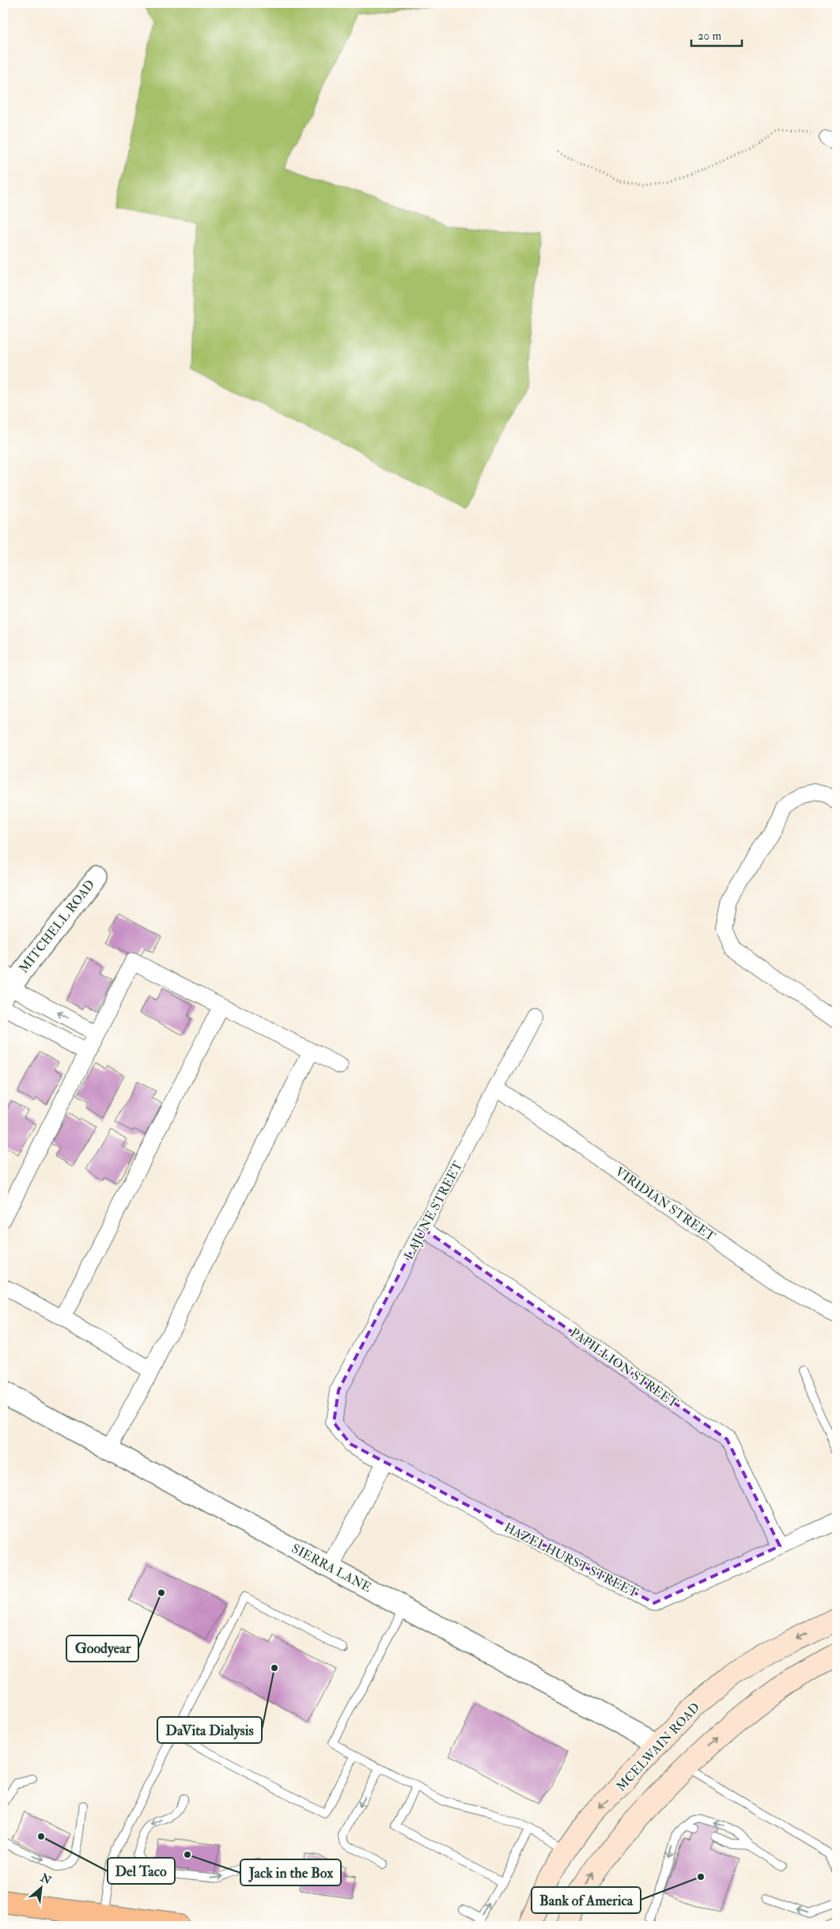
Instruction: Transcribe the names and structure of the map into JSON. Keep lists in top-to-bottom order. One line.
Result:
{"streets":{"main road":["MCELWAIN ROAD"],"street":["MITCHELL ROAD","VIRIDIAN STREET","LAJUNE STREET","PAPILLION STREET","HAZELHURST STREET","SIERRA LANE"]},"crossings":[["VIRIDIAN STREET","LAJUNE STREET"],["LAJUNE STREET","PAPILLION STREET"],["LAJUNE STREET","HAZELHURST STREET"],["PAPILLION STREET","HAZELHURST STREET"],["SIERRA LANE","MCELWAIN ROAD"]],"places":["Goodyear","DaVita Dialysis","Del Taco","Jack in the Box","Bank of America"],"scale_bar":"20 m","north":"top right"}
